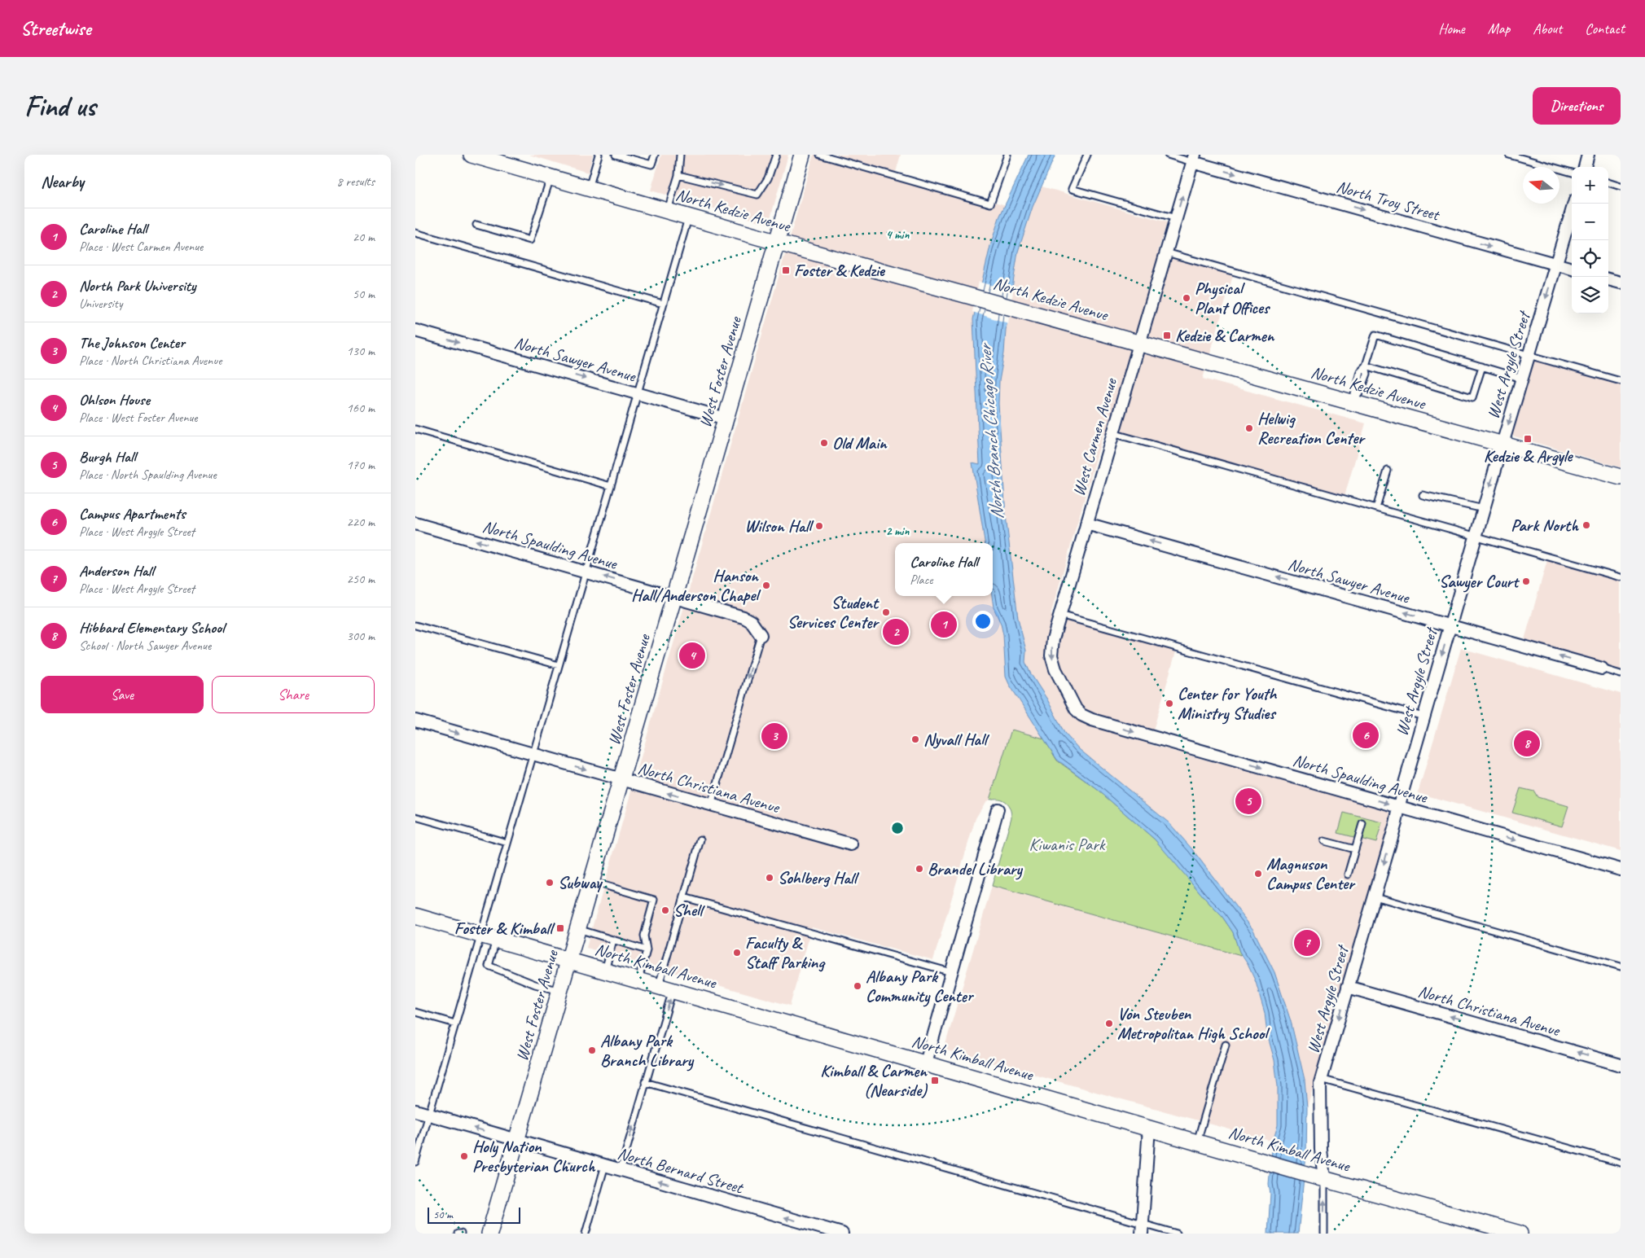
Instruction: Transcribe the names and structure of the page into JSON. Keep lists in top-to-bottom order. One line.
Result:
{"streets":{"main road":["North Kedzie Avenue","West Foster Avenue","North Kimball Avenue"],"street":["North Troy Street","North Sawyer Avenue","West Argyle Street","West Carmen Avenue","North Spaulding Avenue","North Christiana Avenue","North Bernard Street"]},"crossings":[["North Troy Street","West Argyle Street"],["North Troy Street","West Carmen Avenue"],["North Kedzie Avenue","West Argyle Street"],["North Kedzie Avenue","West Foster Avenue"],["North Kedzie Avenue","West Carmen Avenue"],["North Sawyer Avenue","West Argyle Street"],["North Sawyer Avenue","West Foster Avenue"],["North Sawyer Avenue","West Carmen Avenue"],["West Argyle Street","North Spaulding Avenue"],["West Argyle Street","North Christiana Avenue"],["West Argyle Street","North Kimball Avenue"],["West Foster Avenue","North Spaulding Avenue"],["West Foster Avenue","North Christiana Avenue"],["West Foster Avenue","North Kimball Avenue"],["West Foster Avenue","North Bernard Street"],["West Carmen Avenue","North Spaulding Avenue"]],"one_way":["North Troy Street","West Argyle Street","North Bernard Street"],"water":["North Branch Chicago River"],"parks":["Kiwanis Park"],"places":{"transit":["Foster & Kedzie","Kedzie & Carmen","Kedzie & Argyle","Foster & Kimball","Kimball & Carmen (Nearside)"],"other":["Physical Plant Offices","Helwig Recreation Center","Old Main","Park North","Wilson Hall","Sawyer Court","Hanson Hall/Anderson Chapel","Student Services Center","Center for Youth Ministry Studies","Nyvall Hall","Brandel Library","Magnuson Campus Center","Sohlberg Hall","Subway","Shell","Faculty & Staff Parking","Albany Park Community Center","Von Steuben Metropolitan High School","Albany Park Branch Library","Holy Nation Presbyterian Church"]},"scale_bar":"50 m","north":"left","page":{"header":"Streetwise","nav":["Home","Map","About","Contact"],"buttons":["Directions",["Save","Share"]],"title":"Find us","heading":["Nearby","8 results"],"map_buttons":["+","−"],"list":[{"mark":"1","name":"Caroline Hall","note":"Place · West Carmen Avenue","value":"20 m"},{"mark":"2","name":"North Park University","note":"University","value":"50 m"},{"mark":"3","name":"The Johnson Center","note":"Place · North Christiana Avenue","value":"130 m"},{"mark":"4","name":"Ohlson House","note":"Place · West Foster Avenue","value":"160 m"},{"mark":"5","name":"Burgh Hall","note":"Place · North Spaulding Avenue","value":"170 m"},{"mark":"6","name":"Campus Apartments","note":"Place · West Argyle Street","value":"220 m"},{"mark":"7","name":"Anderson Hall","note":"Place · West Argyle Street","value":"250 m"},{"mark":"8","name":"Hibbard Elementary School","note":"School · North Sawyer Avenue","value":"300 m"}],"popup":["Caroline Hall","Place"],"pins":["1","2","4","6","3","8","5","7"],"scale":"50 m"},"rings":["4 min","2 min"]}
